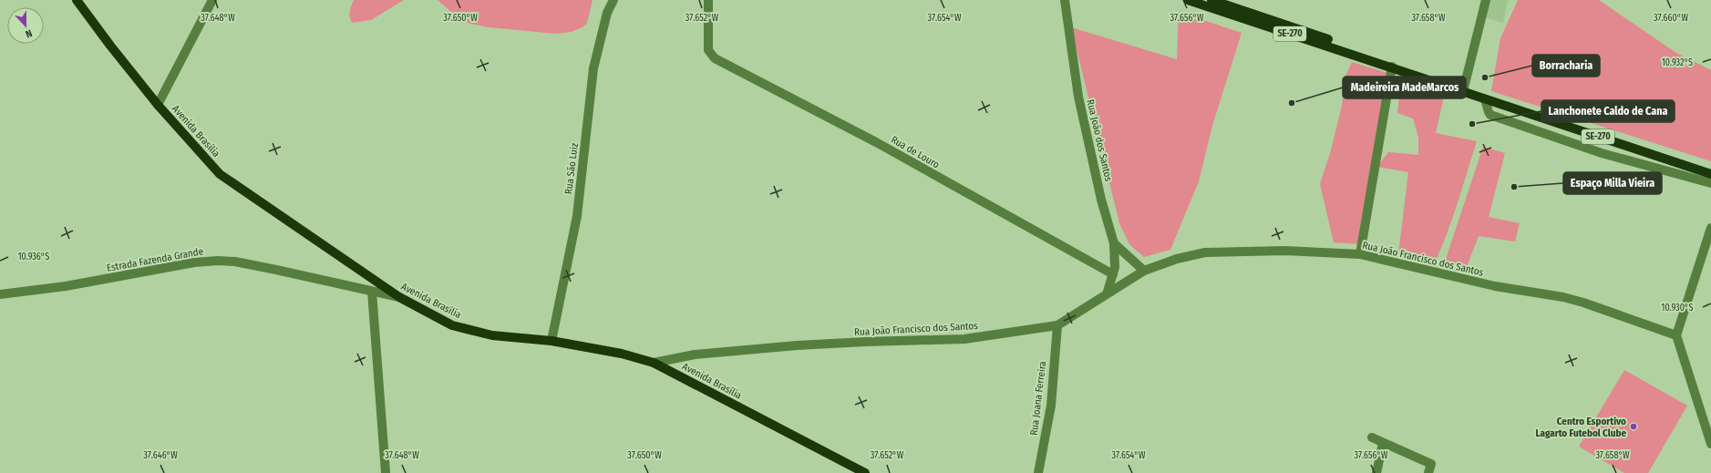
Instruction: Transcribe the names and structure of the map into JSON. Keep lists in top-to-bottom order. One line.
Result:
{"streets":{"main road":["SE-270","Avenida Brasília"],"street":["Rua João dos Santos","Rua de Louro","Rua São Luiz","Rua João Francisco dos Santos","Estrada Fazenda Grande","Rua Joana Ferreira"]},"crossings":[["Avenida Brasília","Rua São Luiz"],["Avenida Brasília","Rua João Francisco dos Santos"],["Avenida Brasília","Estrada Fazenda Grande"],["Rua João dos Santos","Rua de Louro"],["Rua João dos Santos","Rua João Francisco dos Santos"],["Rua João Francisco dos Santos","Rua Joana Ferreira"]],"places":["Borracharia","Madeireira MadeMarcos","Lanchonete Caldo de Cana","Espaço Milla Vieira","Centro Esportivo Lagarto Futebol Clube"],"north":"bottom","coordinates":["37.650°W","37.656°W","37.660°W","37.648°W","37.652°W","37.654°W","37.658°W","10.932°S","10.936°S","10.930°S","37.646°W"]}
